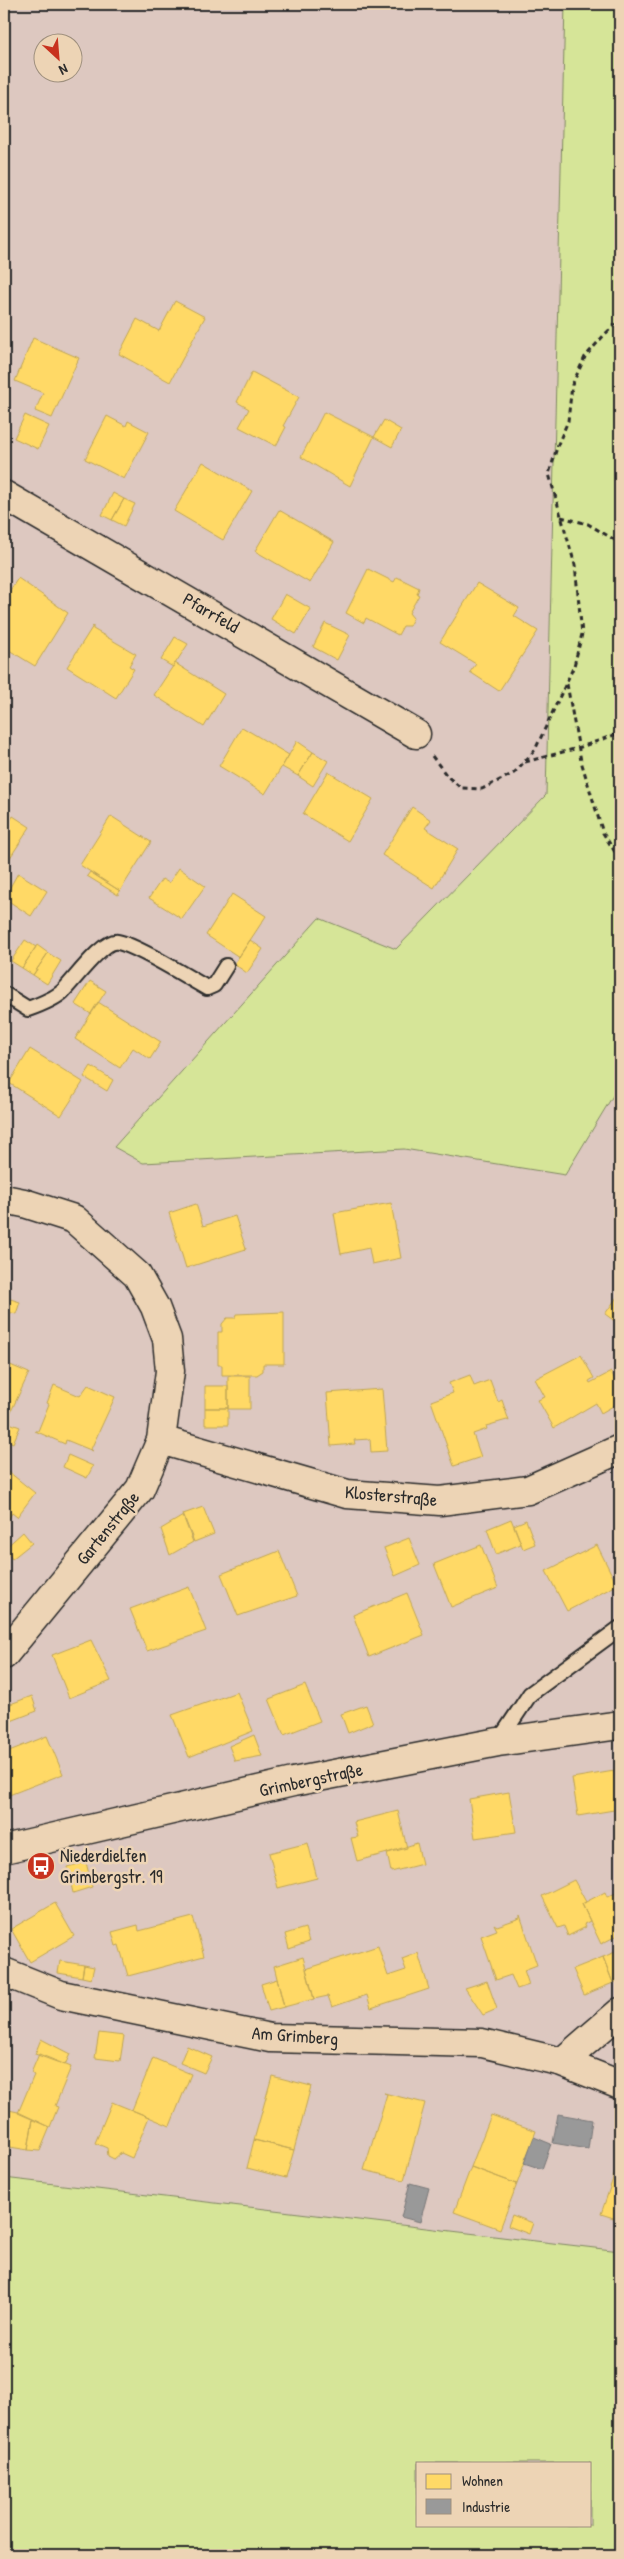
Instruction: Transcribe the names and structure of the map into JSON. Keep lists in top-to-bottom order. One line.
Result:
{"streets":{"street":["Pfarrfeld","Klosterstraße","Gartenstraße","Grimbergstraße","Am Grimberg"]},"crossings":[["Klosterstraße","Gartenstraße"]],"places":{"bus stop":["Niederdielfen Grimbergstr. 19"]},"legend":["Wohnen","Industrie"],"north":"bottom right"}
